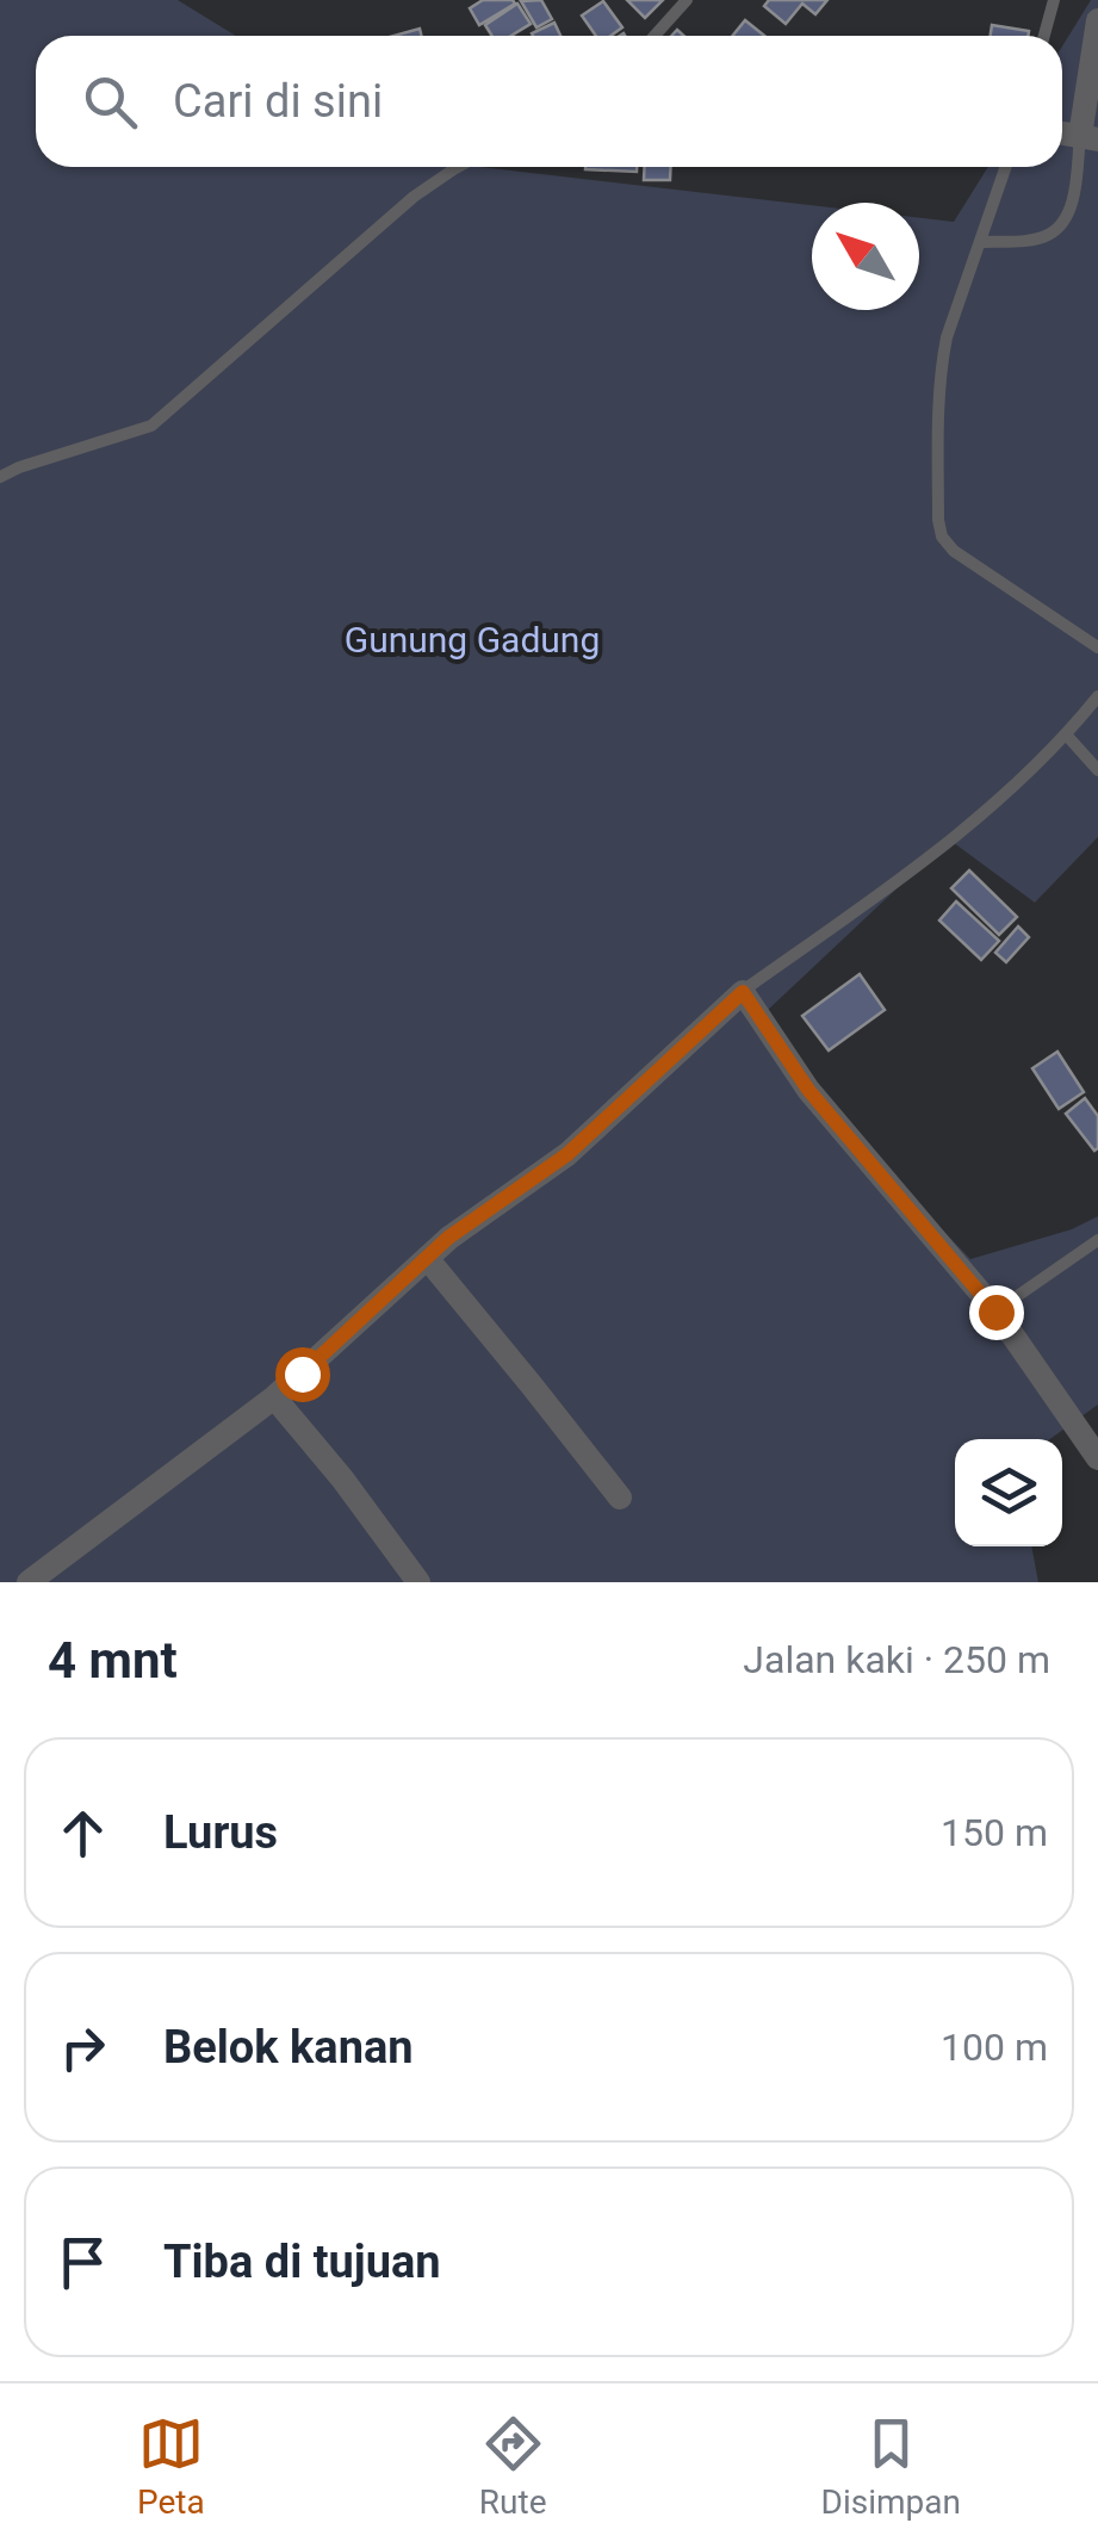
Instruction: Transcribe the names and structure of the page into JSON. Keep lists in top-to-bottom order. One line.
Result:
{"parks":["Gunung Gadung"],"north":"top left","page":{"search":"Cari di sini","heading":["4 mnt","Jalan kaki · 250 m"],"list":[["Lurus","150 m"],["Belok kanan","100 m"],"Tiba di tujuan"],"nav":["Peta","Rute","Disimpan"]}}
